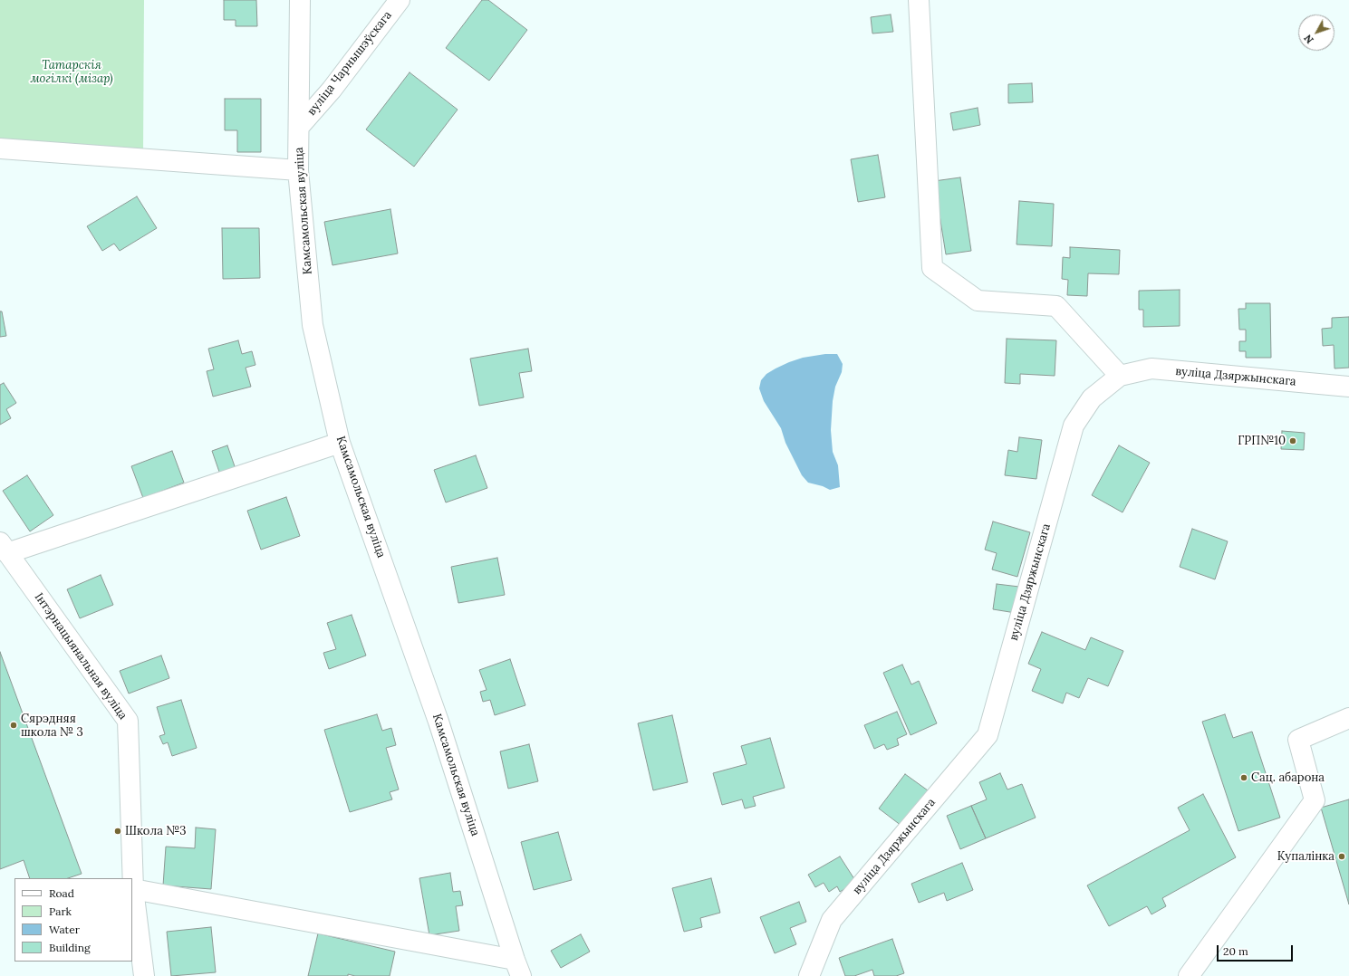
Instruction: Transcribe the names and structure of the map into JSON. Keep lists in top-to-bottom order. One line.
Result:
{"streets":{"street":["вуліца Чарнышэўскага","Камсамольская вуліца","вуліца Дзяржынскага","Інтэрнацыянальная вуліца"]},"crossings":[["вуліца Чарнышэўскага","Камсамольская вуліца"]],"parks":["Татарскія могілкі (мізар)"],"places":["ГРП№10","Сярэдняя школа № 3","Сац. абарона","Школа №3","Купалінка"],"legend":["Road","Park","Water","Building"],"scale_bar":"20 m","north":"bottom left"}
